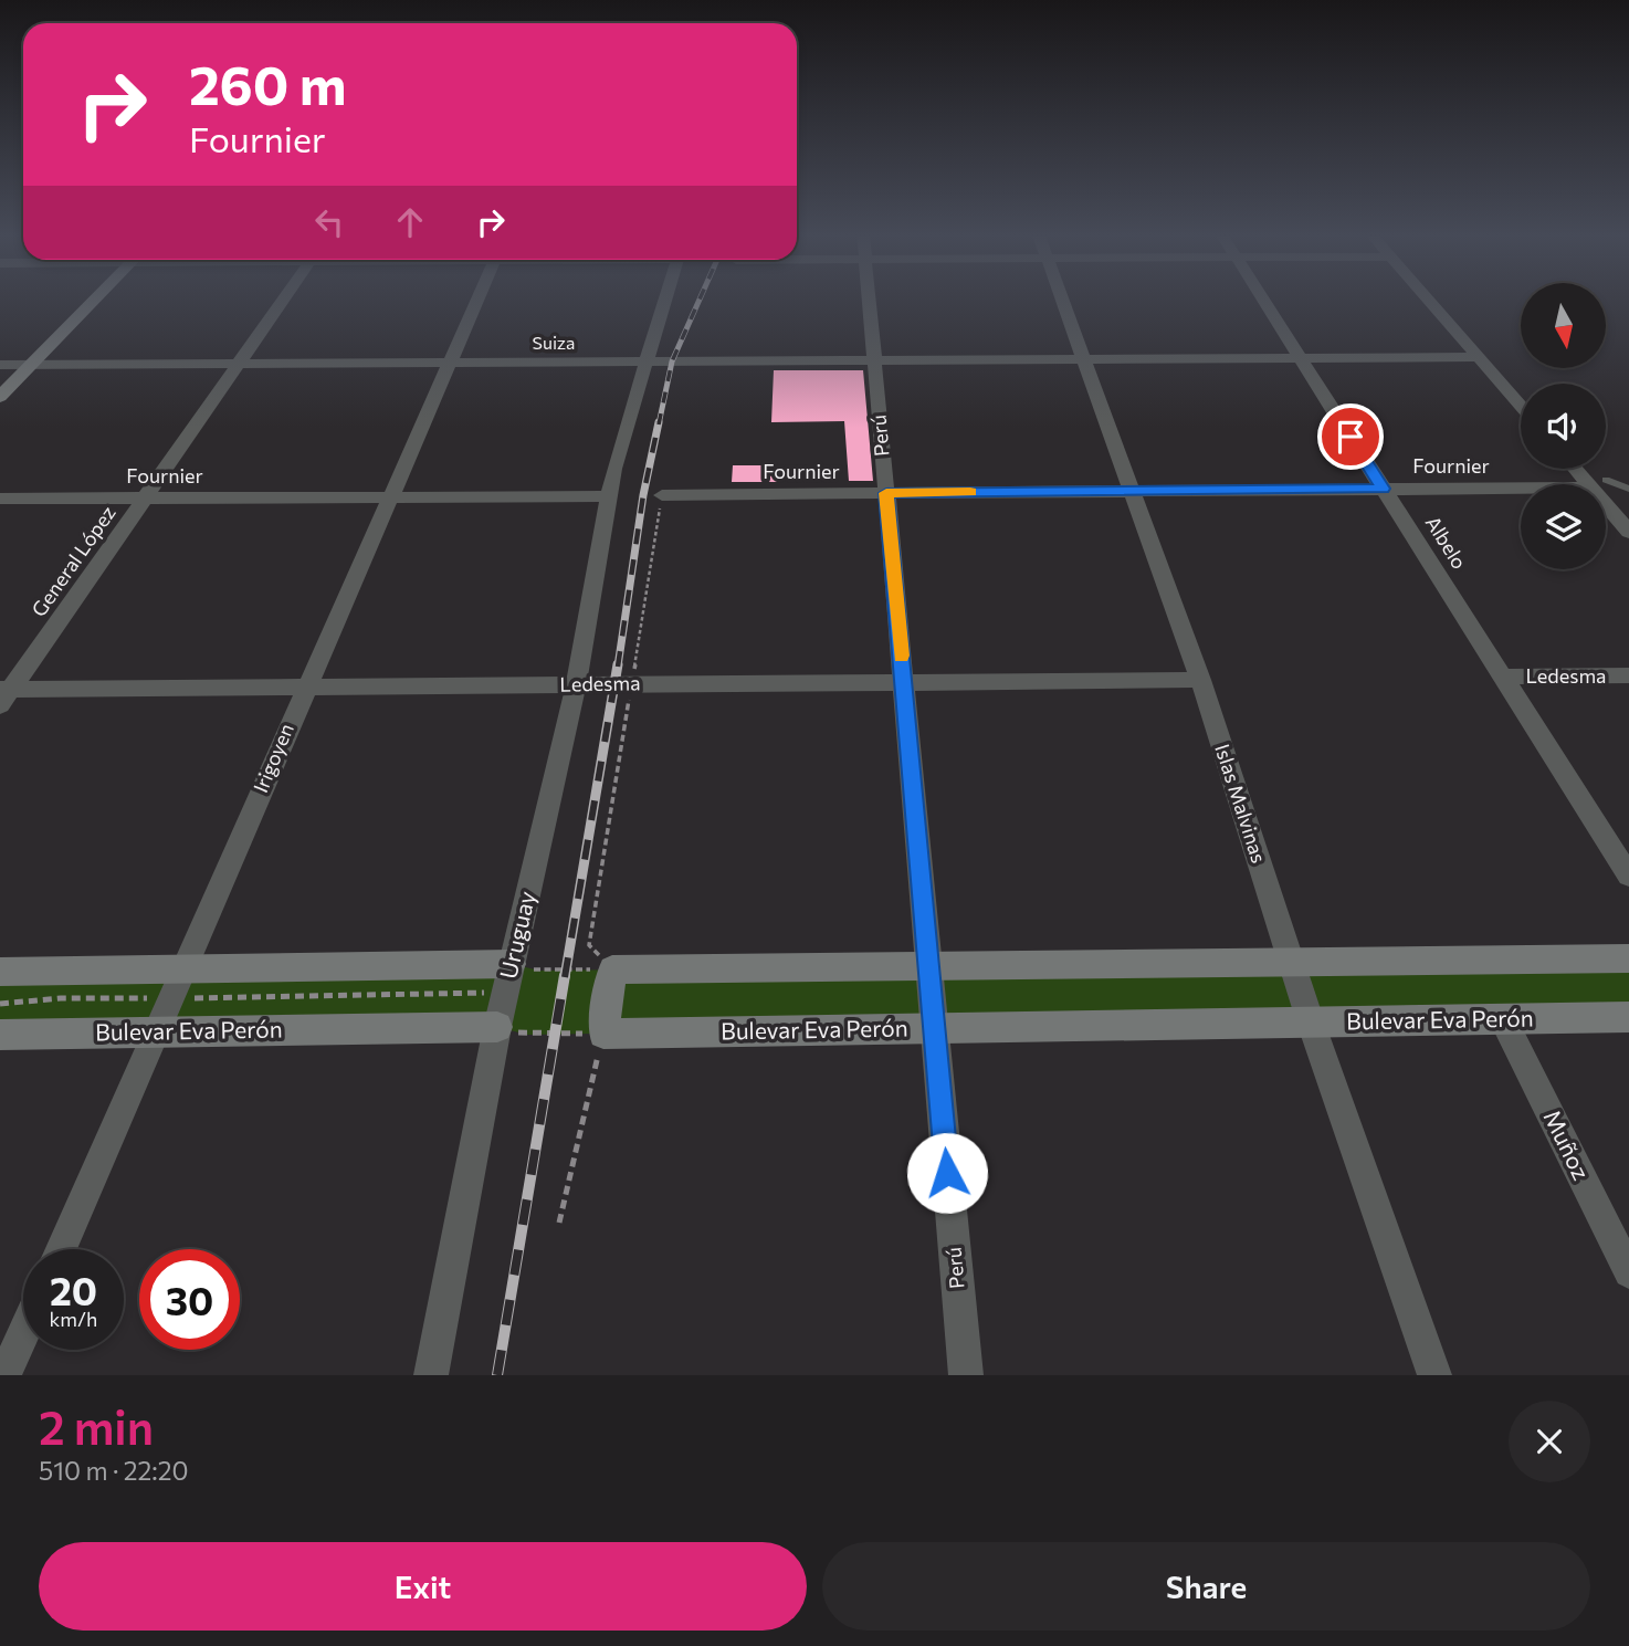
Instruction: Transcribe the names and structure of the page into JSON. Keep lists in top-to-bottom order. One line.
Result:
{"streets":{"street":["Suiza","Perú","Fournier","Albelo","General López","Ledesma","Irigoyen","Islas Malvinas","Uruguay","Bulevar Eva Perón","Muñoz"]},"crossings":[["Suiza","Perú"],["Suiza","Albelo"],["Suiza","General López"],["Suiza","Irigoyen"],["Suiza","Islas Malvinas"],["Suiza","Uruguay"],["Perú","Fournier"],["Perú","Ledesma"],["Perú","Bulevar Eva Perón"],["Fournier","Albelo"],["Fournier","General López"],["Fournier","Irigoyen"],["Fournier","Islas Malvinas"],["Fournier","Uruguay"],["Albelo","Ledesma"],["General López","Ledesma"],["Ledesma","Irigoyen"],["Ledesma","Islas Malvinas"],["Ledesma","Uruguay"],["Irigoyen","Bulevar Eva Perón"],["Islas Malvinas","Bulevar Eva Perón"],["Uruguay","Bulevar Eva Perón"],["Bulevar Eva Perón","Muñoz"]],"north":"bottom","page":{"turn":["260 m","Fournier"],"speed":"20 km/h","limit":"30","heading":["2 min","510 m · 22:20"],"buttons":["Exit","Share"]}}
